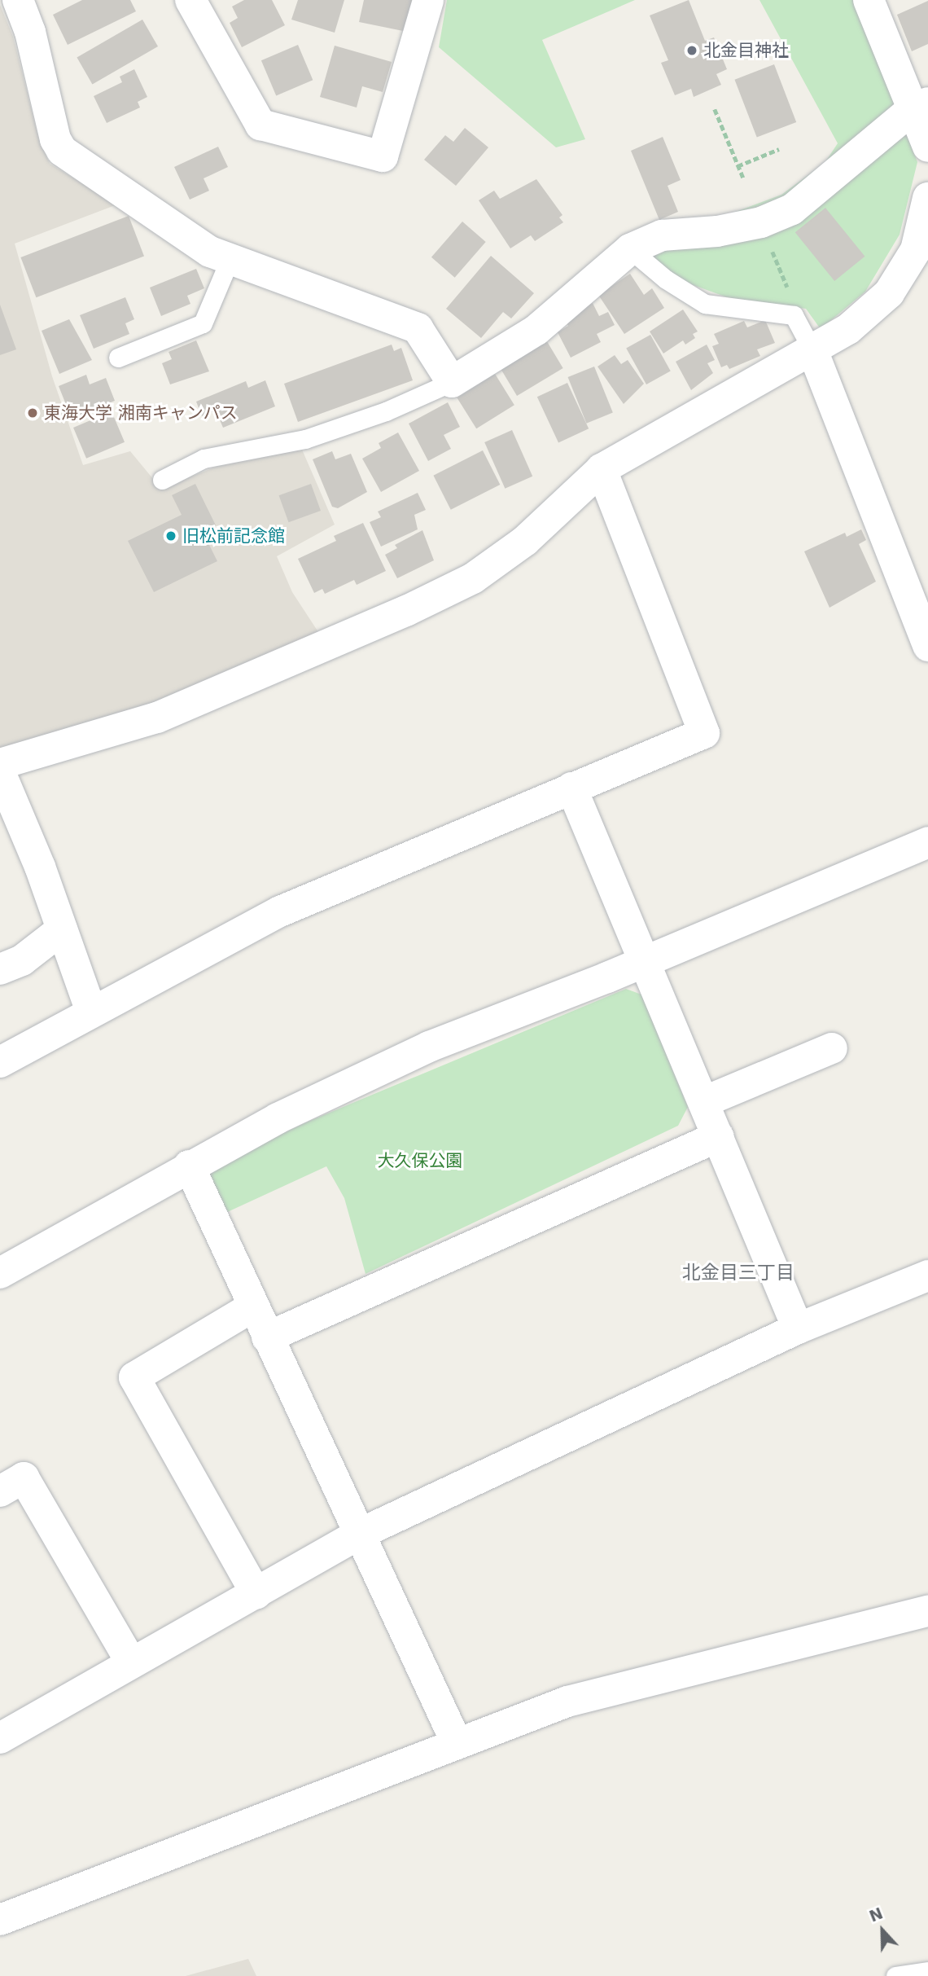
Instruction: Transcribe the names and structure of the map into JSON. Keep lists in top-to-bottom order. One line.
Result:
{"districts":["北金目三丁目"],"parks":["大久保公園"],"places":["北金目神社","東海大学 湘南キャンパス","旧松前記念館"],"north":"top"}
